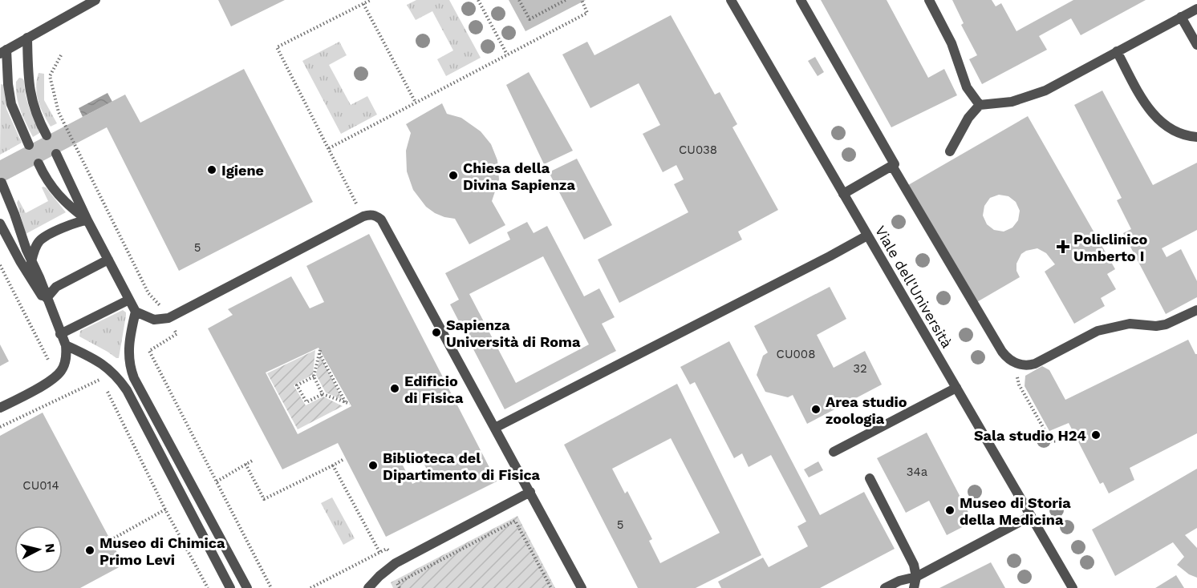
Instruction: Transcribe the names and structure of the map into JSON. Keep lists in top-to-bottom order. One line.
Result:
{"streets":{"street":["Viale dell'Università"]},"places":{"other":["Igiene","Chiesa della Divina Sapienza","Sapienza Università di Roma","Edificio di Fisica","Area studio zoologia","Sala studio H24","Biblioteca del Dipartimento di Fisica","Museo di Storia della Medicina","Museo di Chimica Primo Levi"],"health":["Policlinico Umberto I"]},"house_numbers":["CU038","5","CU008","32","34a","CU014","5"],"north":"right"}
